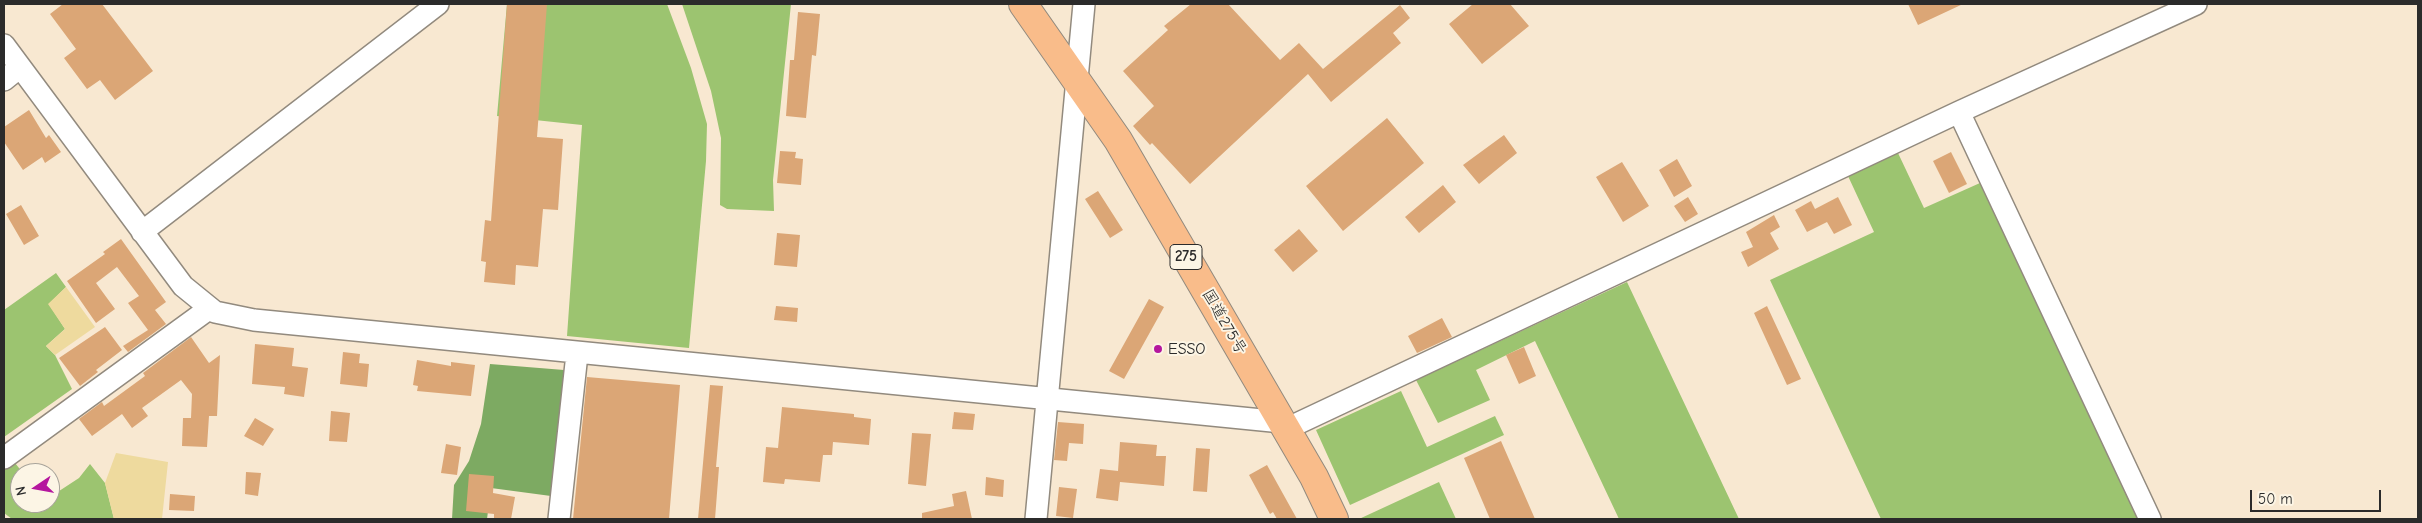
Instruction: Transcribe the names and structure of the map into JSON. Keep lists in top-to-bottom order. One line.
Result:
{"streets":{"highway":["275","国道275号"]},"places":["ESSO"],"scale_bar":"50 m","north":"left"}
